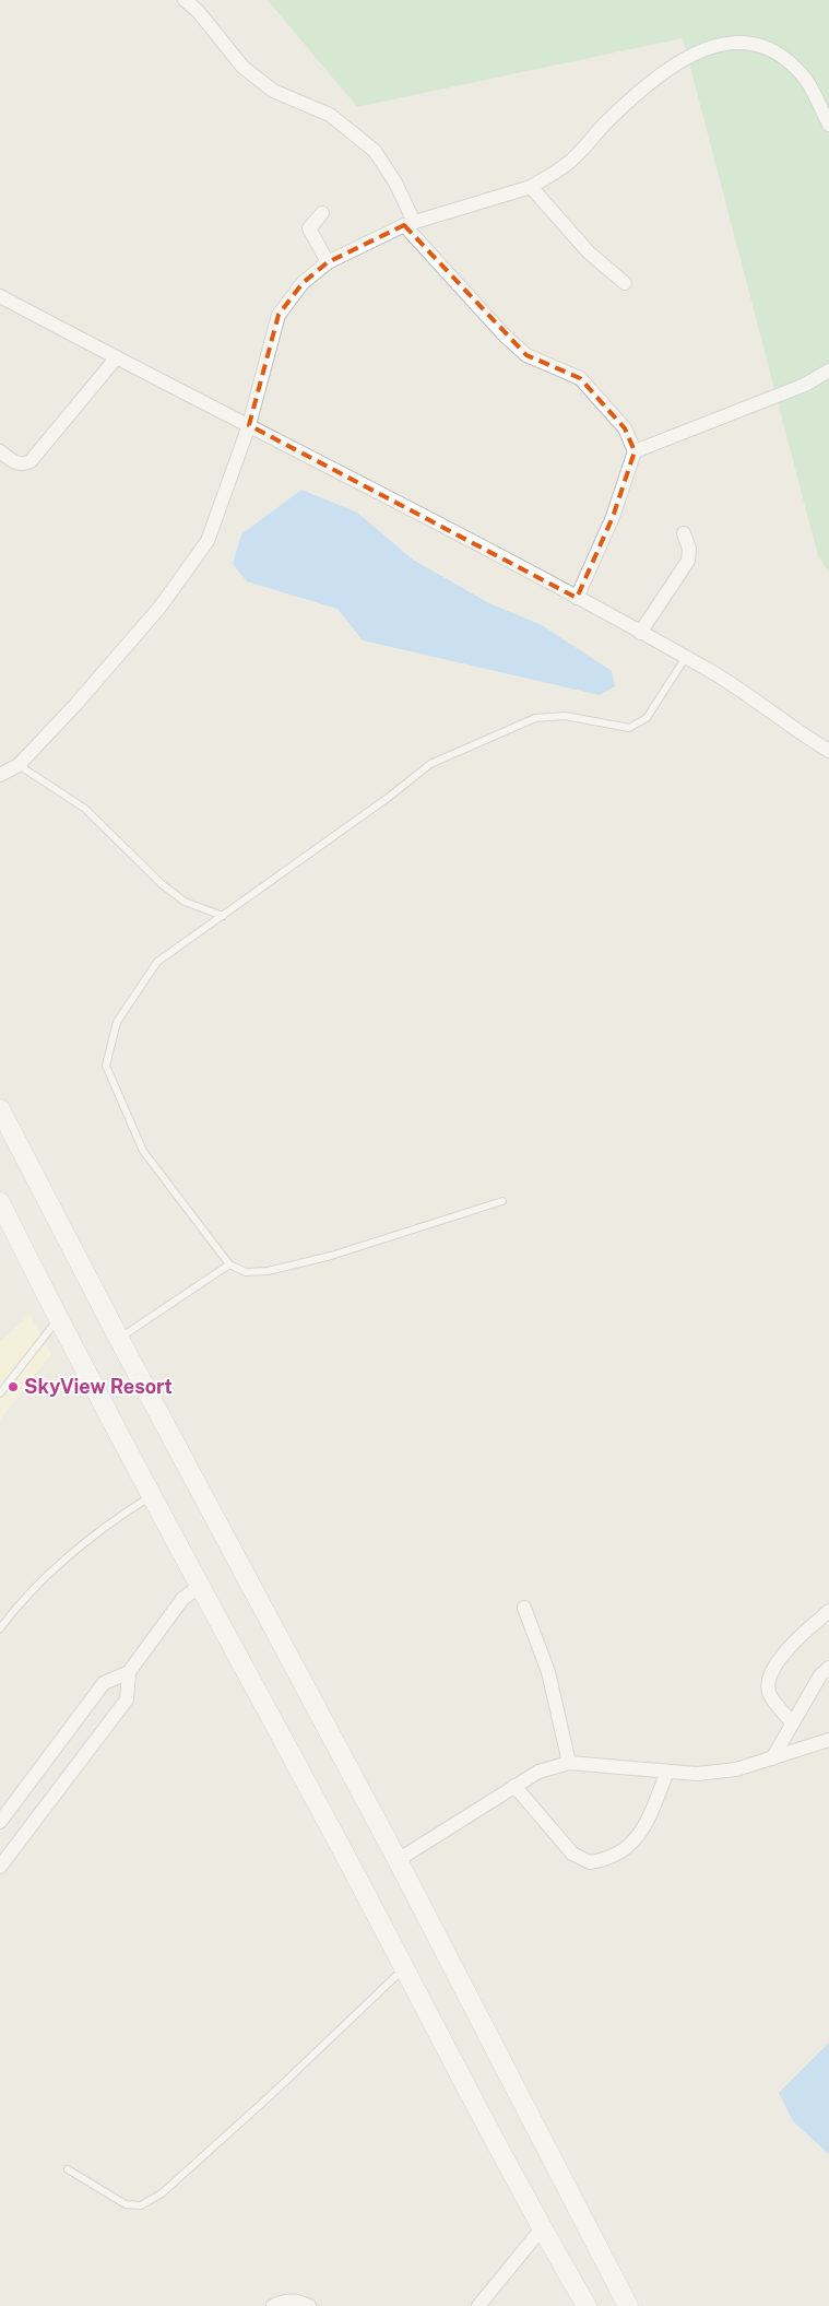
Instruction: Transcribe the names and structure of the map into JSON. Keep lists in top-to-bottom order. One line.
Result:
{"places":["SkyView Resort"]}
